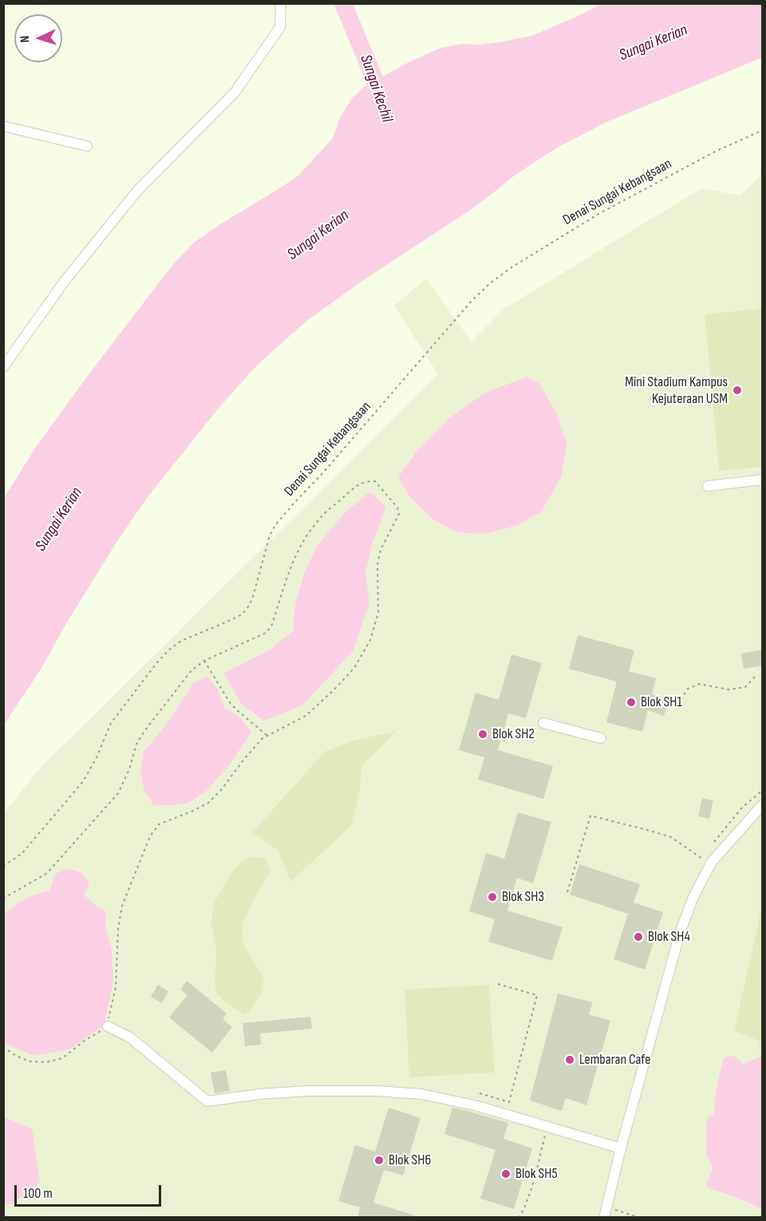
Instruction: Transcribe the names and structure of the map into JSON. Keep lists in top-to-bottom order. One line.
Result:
{"streets":{"path":["Denai Sungai Kebangsaan"]},"water":["Sungai Kerian","Sungai Kechil"],"places":["Mini Stadium Kampus Kejuteraan USM","Blok SH1","Blok SH2","Blok SH3","Blok SH4","Lembaran Cafe","Blok SH6","Blok SH5"],"scale_bar":"100 m","north":"left"}
